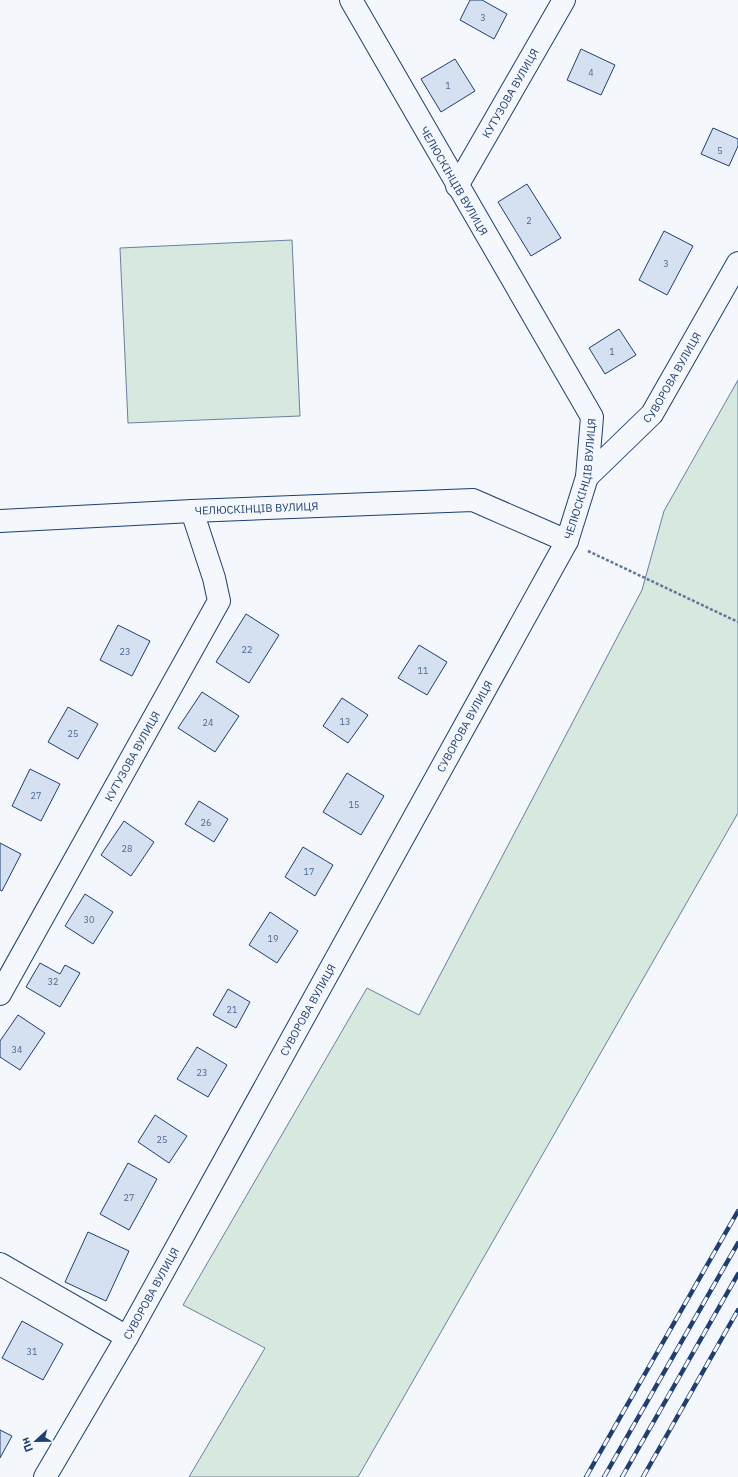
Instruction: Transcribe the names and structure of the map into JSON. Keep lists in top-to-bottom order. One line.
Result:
{"streets":{"street":["КУТУЗОВА ВУЛИЦЯ","ЧЕЛЮСКІНЦІВ ВУЛИЦЯ","СУВОРОВА ВУЛИЦЯ"]},"crossings":[["КУТУЗОВА ВУЛИЦЯ","ЧЕЛЮСКІНЦІВ ВУЛИЦЯ"],["ЧЕЛЮСКІНЦІВ ВУЛИЦЯ","СУВОРОВА ВУЛИЦЯ"]],"house_numbers":["3","4","1","5","2","3","1","22","23","11","13","24","25","27","15","26","28","17","30","19","32","21","34","23","25","27","31"],"north":"left"}
